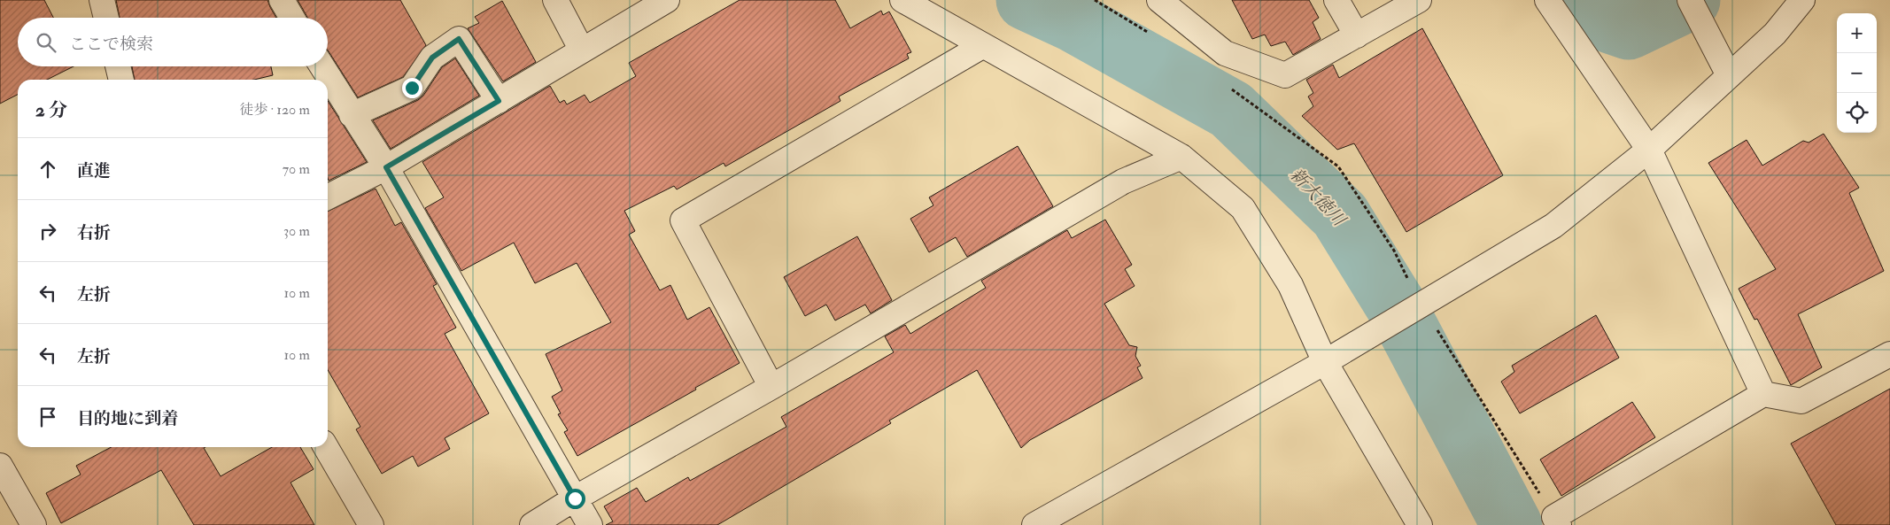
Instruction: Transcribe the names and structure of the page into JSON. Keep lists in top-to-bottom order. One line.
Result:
{"water":["新大徳川"],"page":{"map_buttons":["+","−"],"search":"ここで検索","heading":["2 分","徒歩 · 120 m"],"list":[["直進","70 m"],["右折","30 m"],["左折","10 m"],["左折","10 m"],"目的地に到着"]}}
